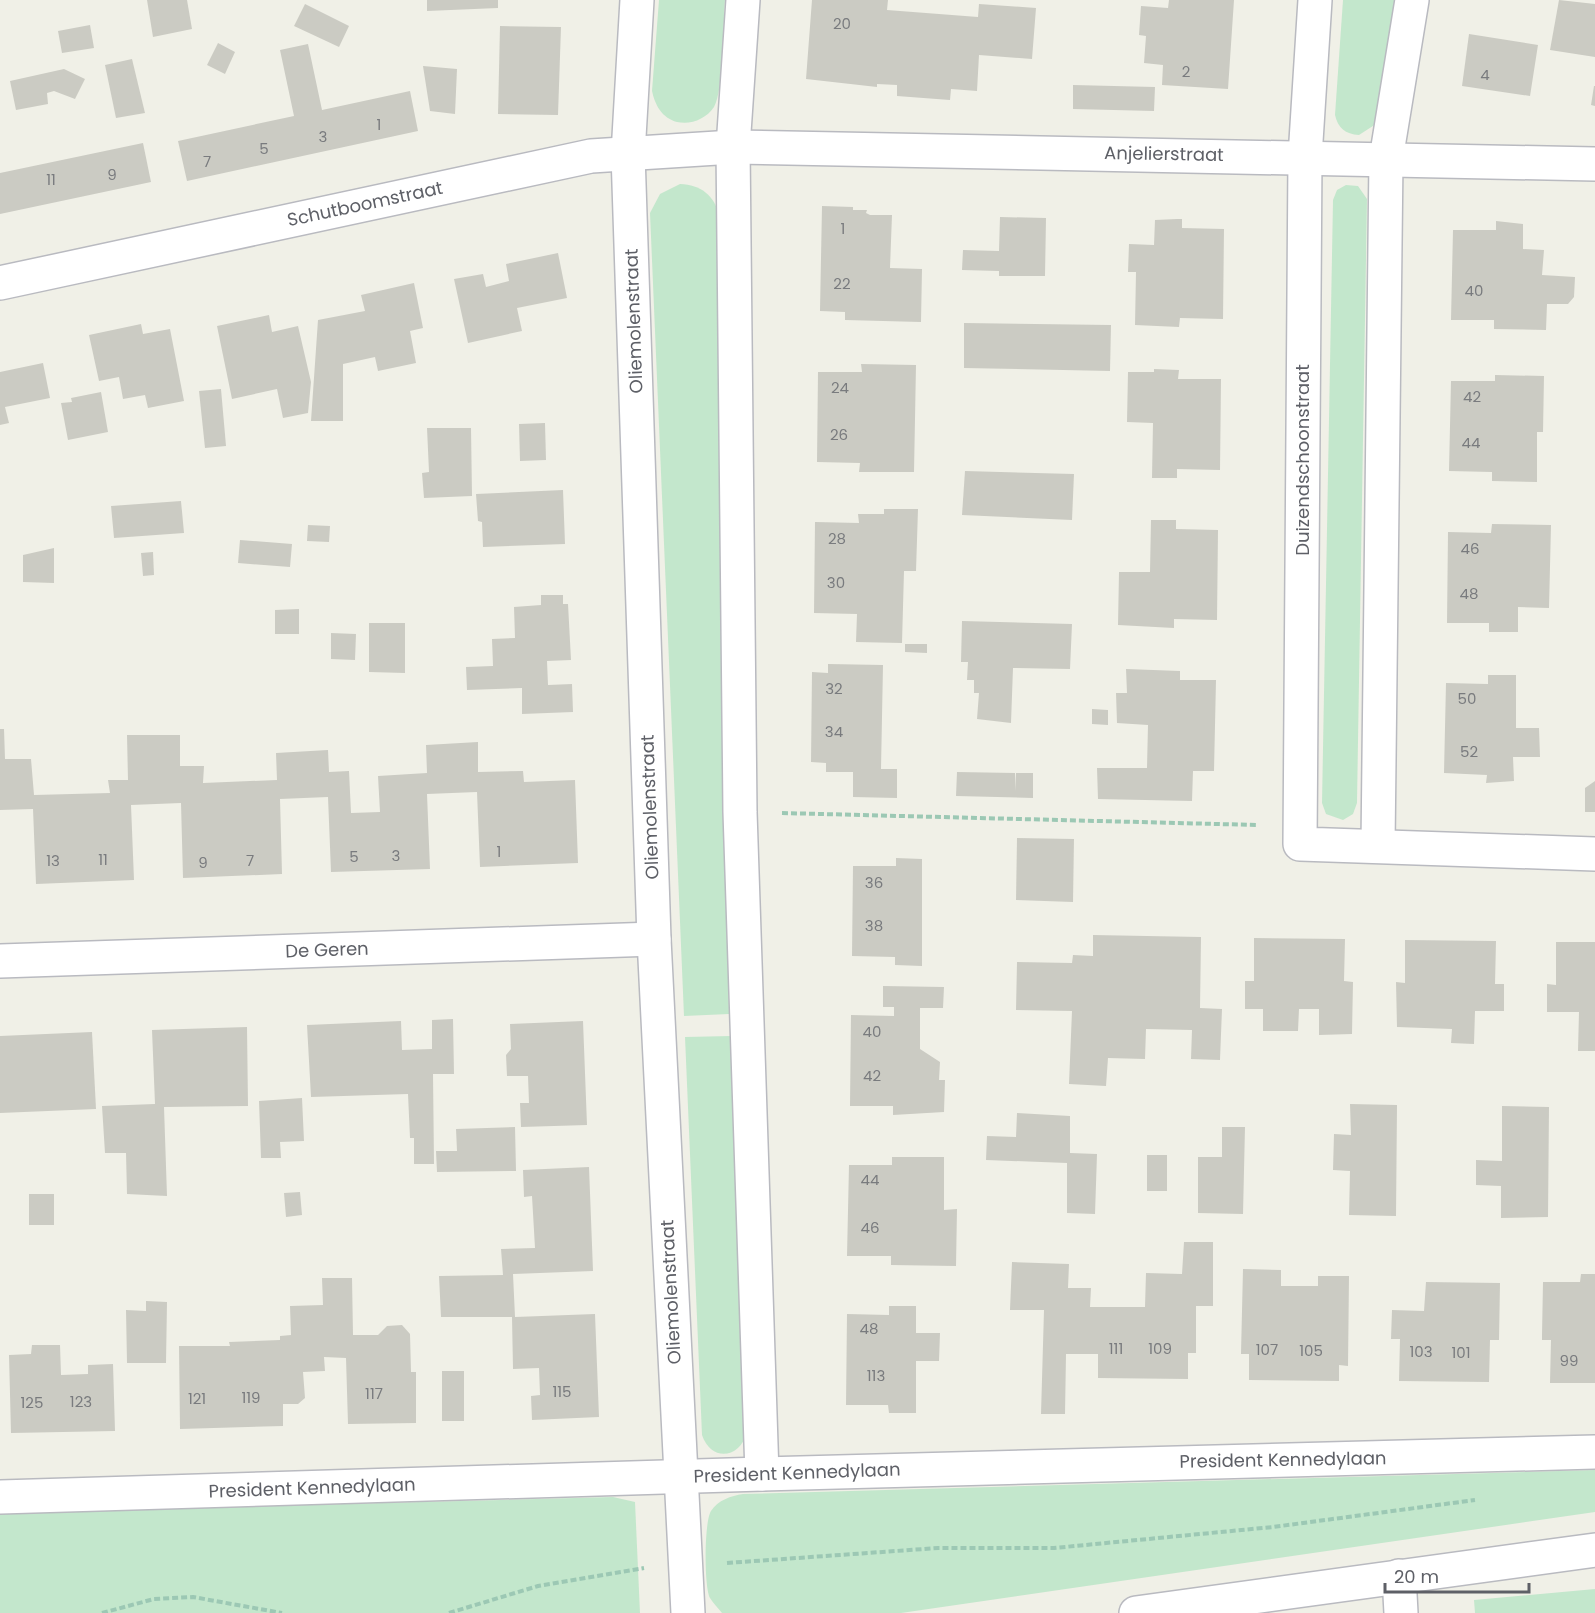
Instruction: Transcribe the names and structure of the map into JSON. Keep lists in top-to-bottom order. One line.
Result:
{"streets":{"street":["Anjelierstraat","Schutboomstraat","Oliemolenstraat","Duizendschoonstraat","De Geren","President Kennedylaan"]},"crossings":[["Anjelierstraat","Schutboomstraat"],["Anjelierstraat","Duizendschoonstraat"],["Schutboomstraat","Oliemolenstraat"],["Oliemolenstraat","De Geren"],["Oliemolenstraat","President Kennedylaan"]],"house_numbers":["20","2","4","1","3","5","7","9","11","1","22","40","24","42","26","44","28","46","30","48","32","50","34","52","1","3","5","11","13","7","9","36","38","40","42","44","46","48","111","109","107","105","103","101","99","113","115","117","119","121","123","125"],"scale_bar":"20 m"}
